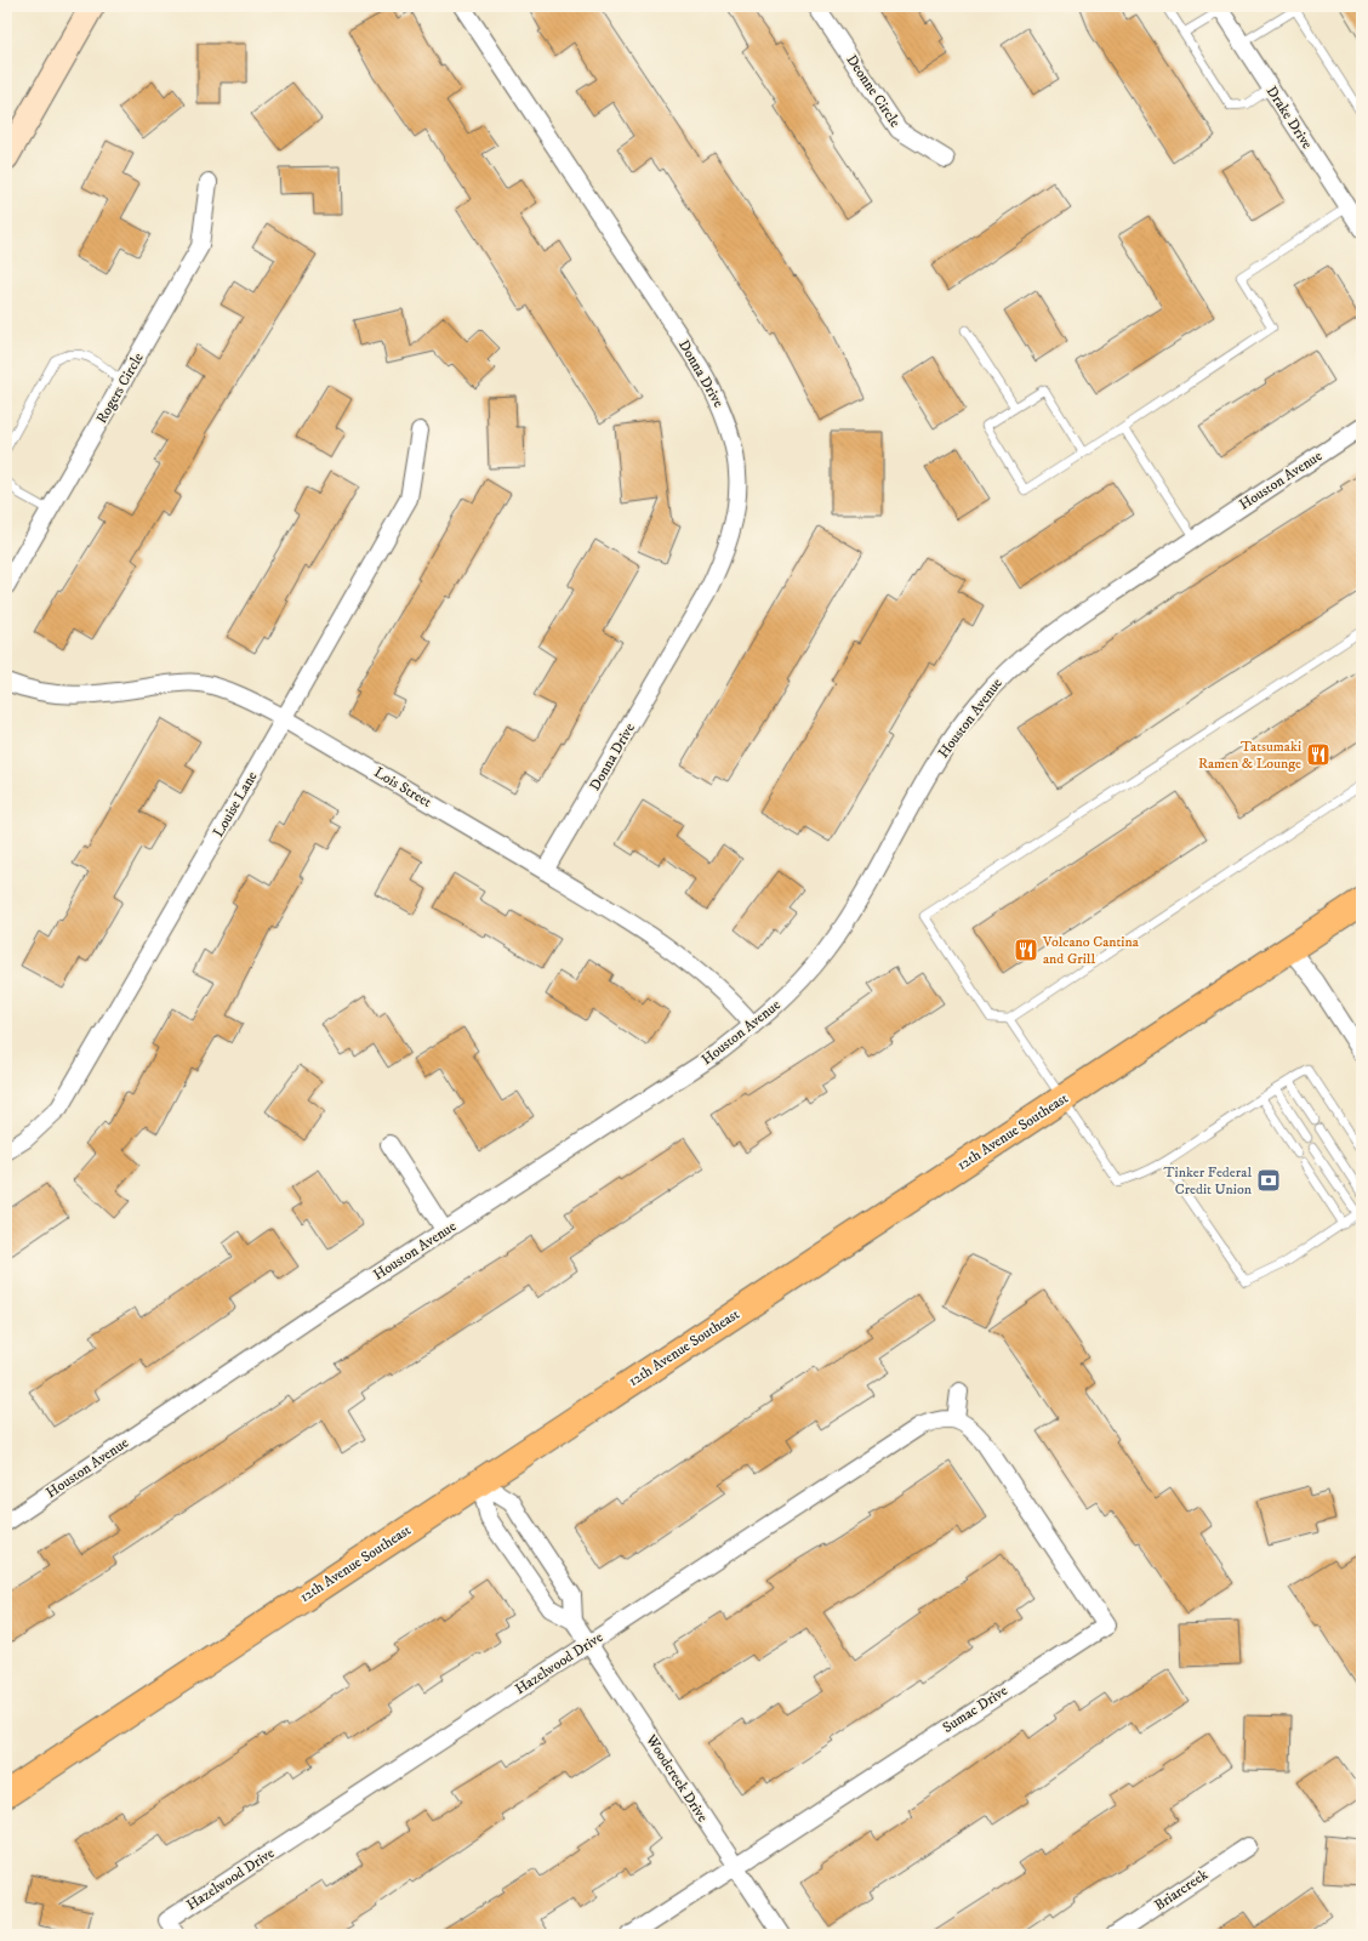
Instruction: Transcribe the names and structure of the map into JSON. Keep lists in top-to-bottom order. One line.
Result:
{"streets":{"main road":["12th Avenue Southeast"],"street":["Deonne Circle","Drake Drive","Donna Drive","Rogers Circle","Houston Avenue","Lois Street","Louise Lane","Hazelwood Drive","Sumac Drive","Woodcreek Drive","Briarcreek"]},"crossings":[["Donna Drive","Lois Street"],["Houston Avenue","Lois Street"],["Lois Street","Louise Lane"],["12th Avenue Southeast","Woodcreek Drive"],["Hazelwood Drive","Sumac Drive"],["Hazelwood Drive","Woodcreek Drive"],["Sumac Drive","Woodcreek Drive"]],"places":{"restaurant":["Tatsumaki Ramen & Lounge","Volcano Cantina and Grill"],"bank":["Tinker Federal Credit Union"]}}
